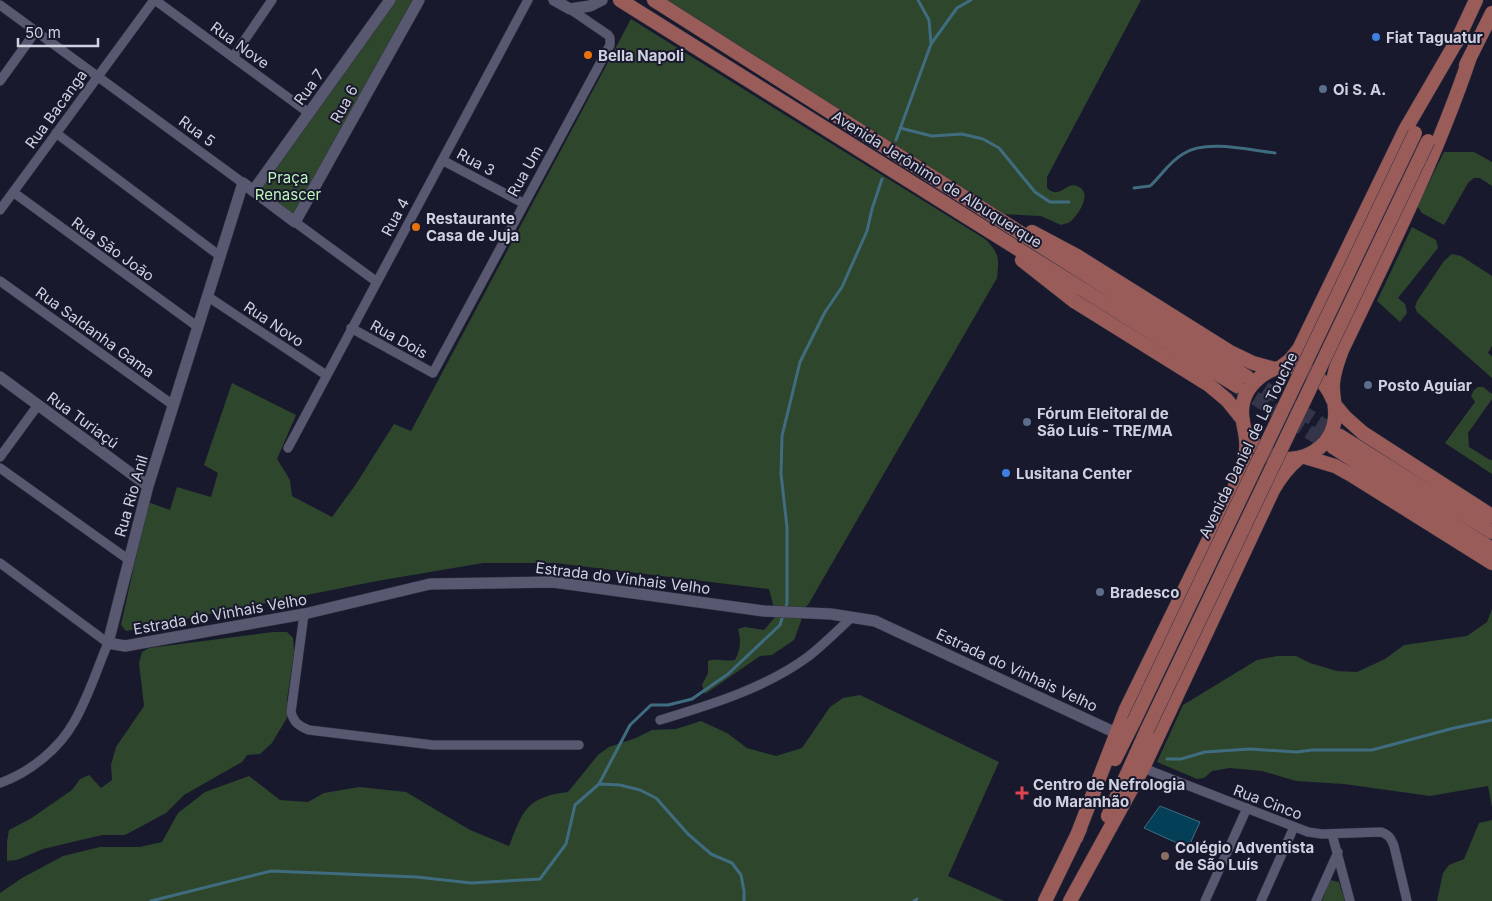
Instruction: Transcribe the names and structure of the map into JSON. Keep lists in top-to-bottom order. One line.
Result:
{"streets":{"main road":["Avenida Jerônimo de Albuquerque","Avenida Daniel de La Touche"],"street":["Rua Nove","Rua 7","Rua 6","Rua Bacanga","Rua 5","Rua 3","Rua Um","Rua 4","Rua São João","Rua Novo","Rua Saldanha Gama","Rua Dois","Rua Turiaçú","Rua Rio Anil","Estrada do Vinhais Velho","Rua Cinco"]},"crossings":[["Rua Nove","Rua 7"],["Rua Nove","Rua Bacanga"],["Rua 7","Rua 5"],["Rua 6","Rua 5"],["Rua Bacanga","Rua 5"],["Rua Bacanga","Rua São João"],["Rua 5","Rua 4"],["Rua 5","Rua Rio Anil"],["Rua 3","Rua Um"],["Rua 3","Rua 4"],["Rua Um","Rua Dois"],["Rua 4","Rua Novo"],["Rua 4","Rua Dois"],["Rua São João","Rua Rio Anil"],["Rua Novo","Rua Rio Anil"],["Rua Saldanha Gama","Rua Rio Anil"],["Rua Turiaçú","Rua Rio Anil"],["Rua Rio Anil","Estrada do Vinhais Velho"]],"parks":["Praça Renascer"],"places":{"other":["Fiat Taguatur","Bella Napoli","Oi S. A.","Restaurante Casa de Juja","Posto Aguiar","Fórum Eleitoral de São Luís - TRE/MA","Lusitana Center","Bradesco","Colégio Adventista de São Luís"],"health":["Centro de Nefrologia do Maranhão"]},"scale_bar":"50 m"}
